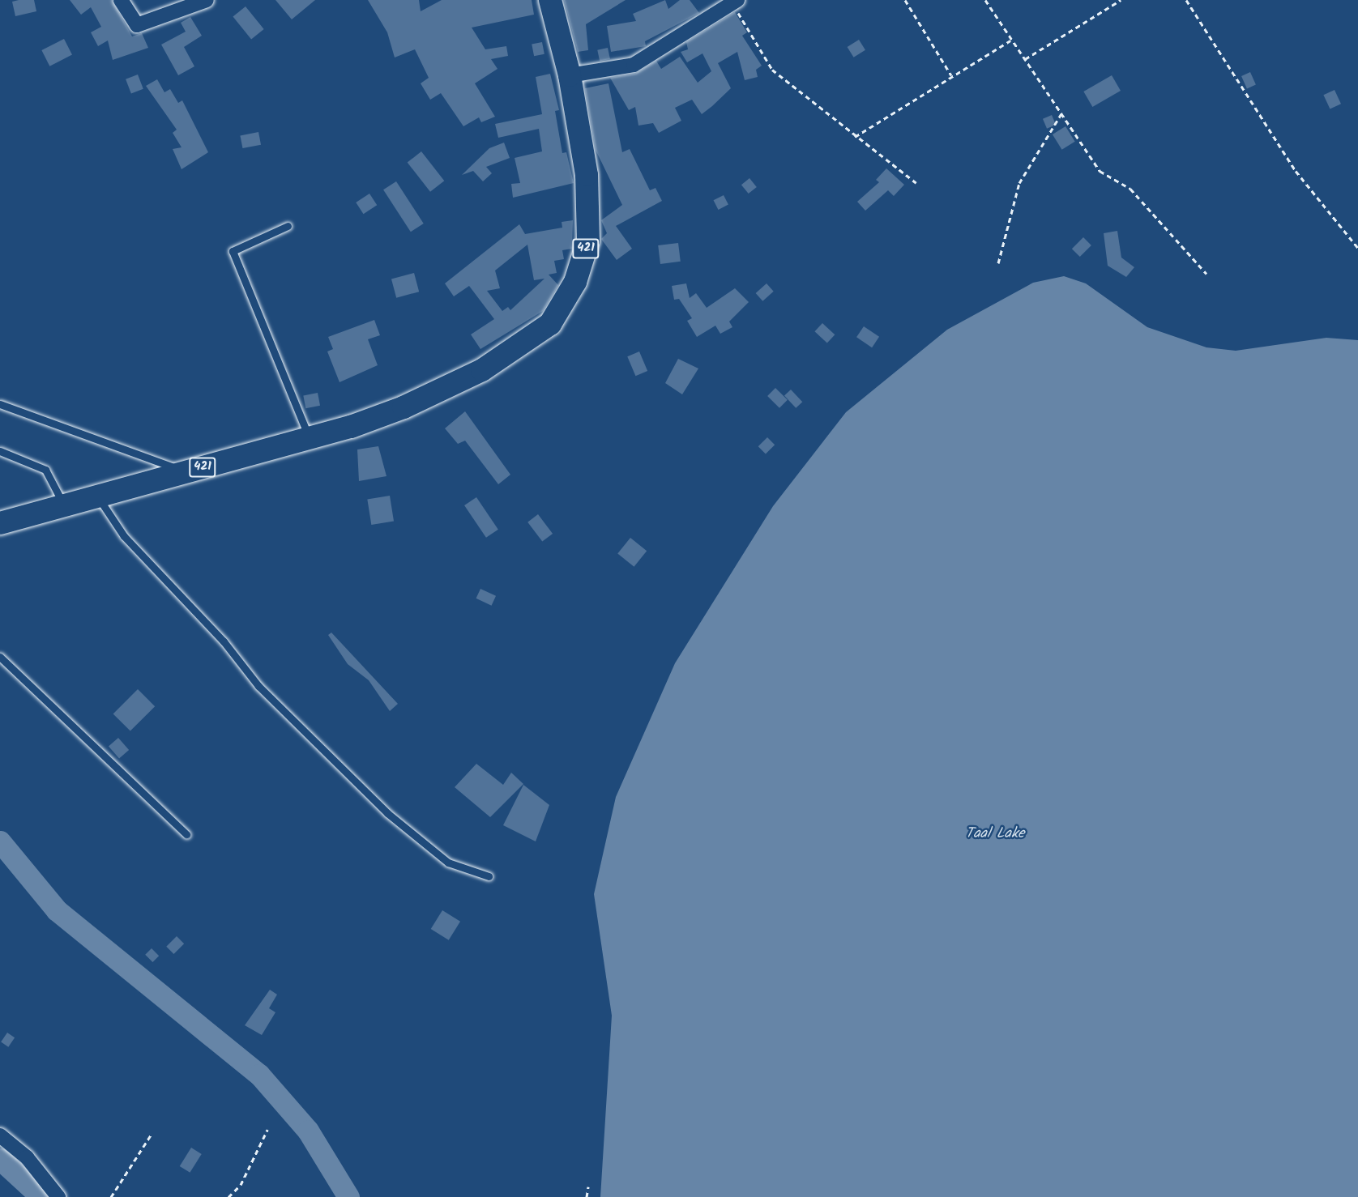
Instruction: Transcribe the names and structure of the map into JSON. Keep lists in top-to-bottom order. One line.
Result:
{"streets":{"main road":["421"]},"water":["Taal Lake"]}
